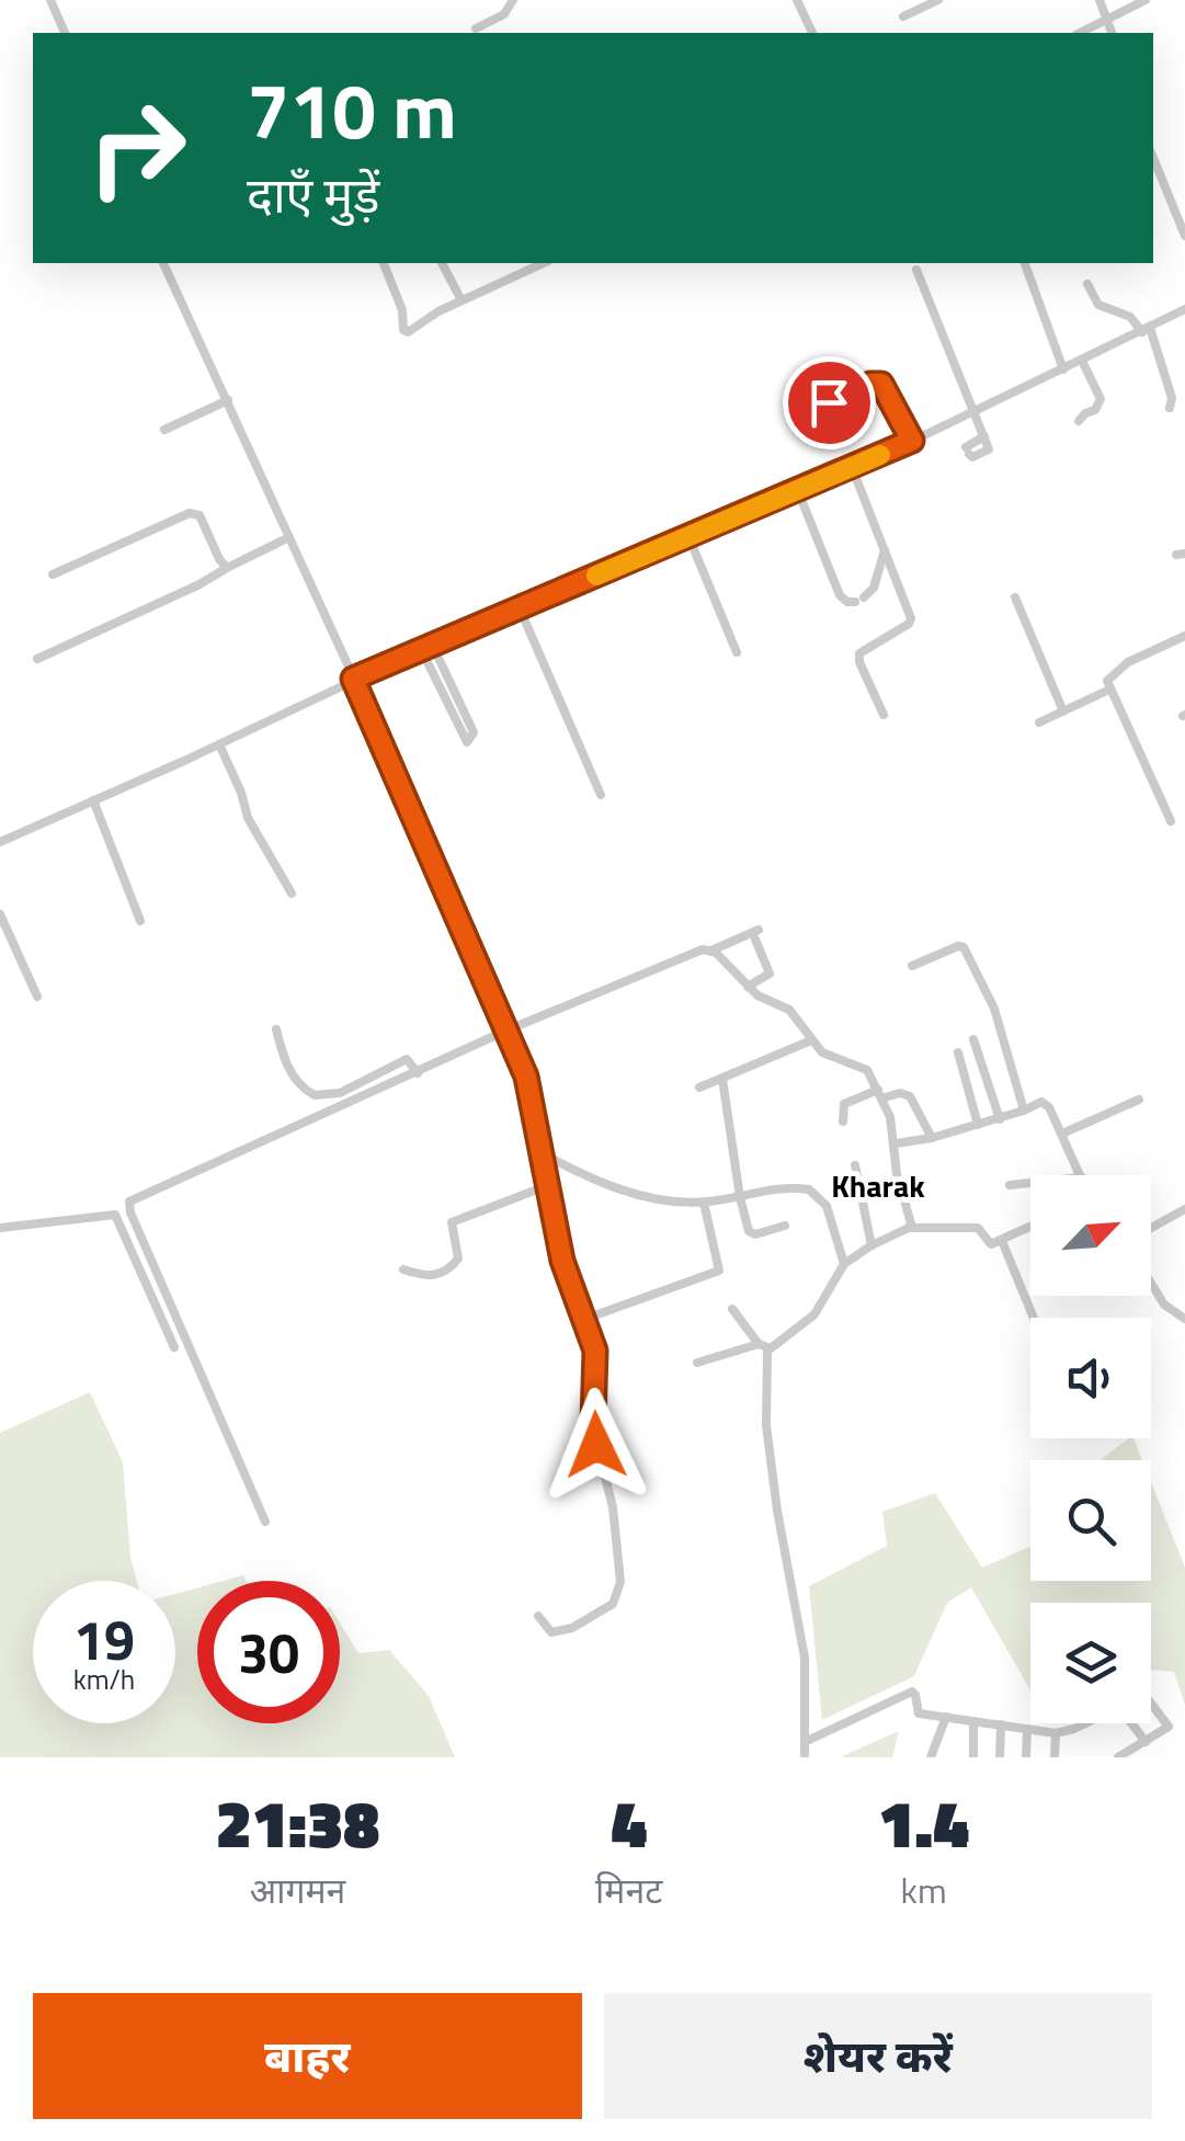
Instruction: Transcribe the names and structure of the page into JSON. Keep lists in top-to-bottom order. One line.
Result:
{"districts":["Kharak"],"north":"top right","page":{"turn":["710 m","दाएँ मुड़ें"],"speed":"19 km/h","limit":"30","eta":["21:38","आगमन","4","मिनट","1.4","km"],"buttons":["बाहर","शेयर करें"]}}
